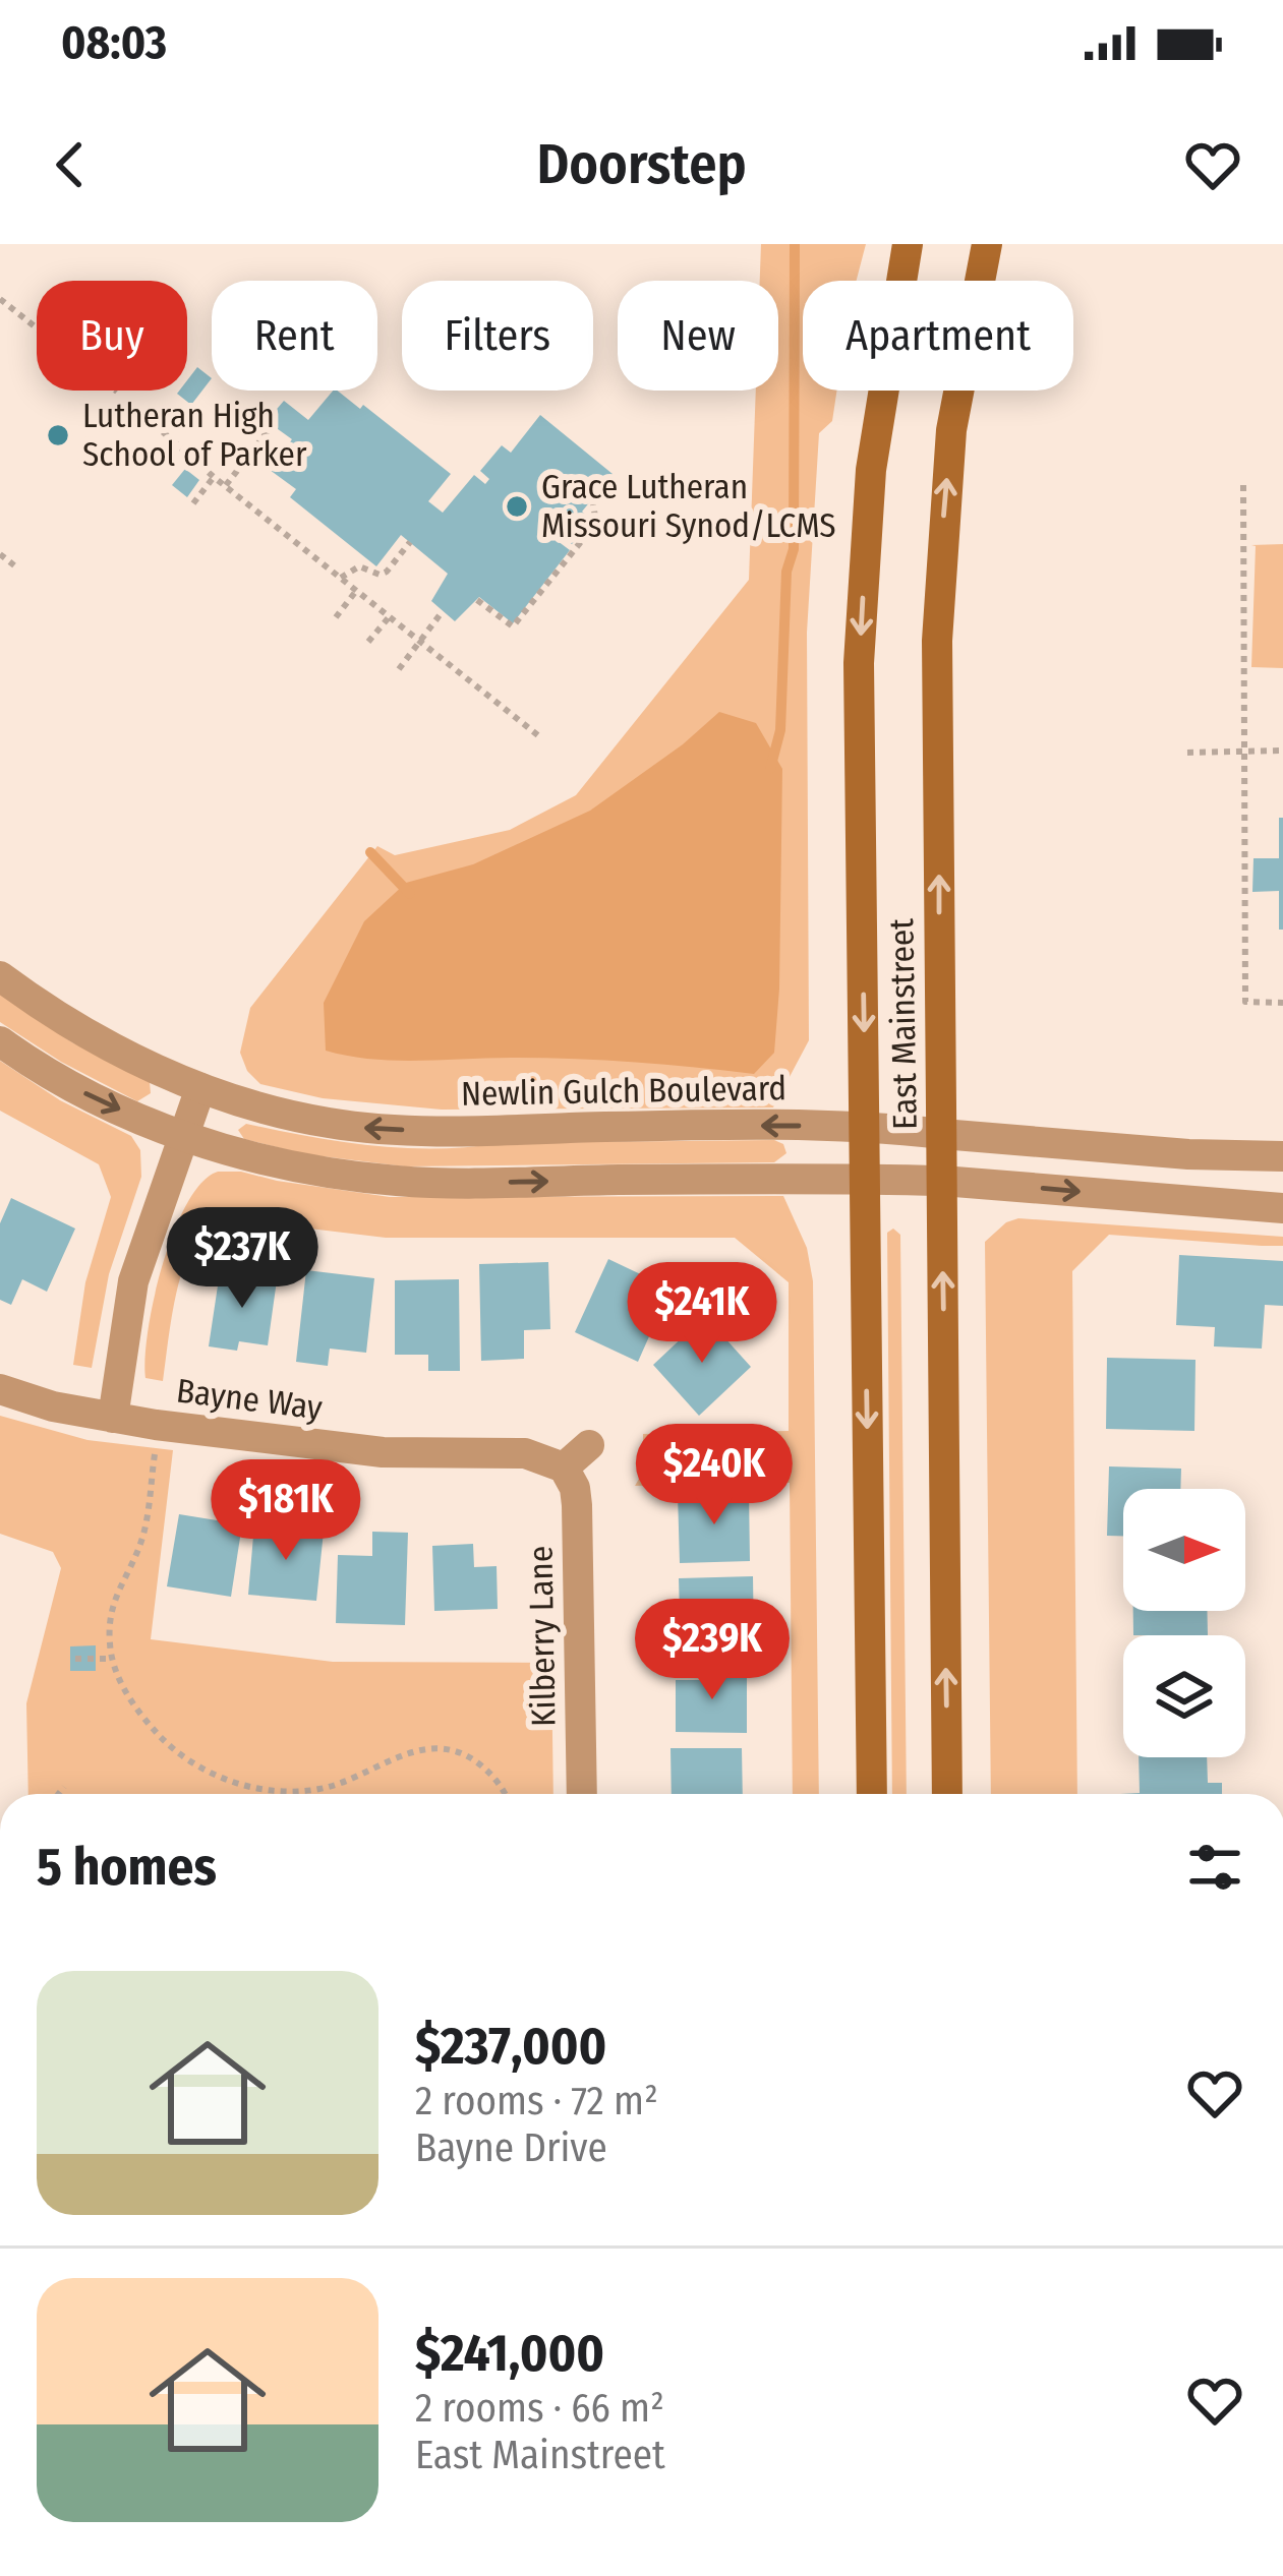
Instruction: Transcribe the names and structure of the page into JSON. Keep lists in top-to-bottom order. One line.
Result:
{"streets":{"main road":["East Mainstreet"],"street":["Newlin Gulch Boulevard","Bayne Way","Kilberry Lane"]},"crossings":[["East Mainstreet","Newlin Gulch Boulevard"],["Bayne Way","Kilberry Lane"]],"places":["Lutheran High School of Parker","Grace Lutheran Missouri Synod/LCMS"],"north":"right","page":{"status":"08:03","header":"Doorstep","chip":["Buy","Rent","Filters","New","Apartment"],"price":["$237K","$241K","$240K","$181K","$239K"],"heading":"5 homes","list":[{"name":"$237,000","note":"2 rooms · 72 m² · Bayne Drive"},{"name":"$241,000","note":"2 rooms · 66 m² · East Mainstreet"}]}}
